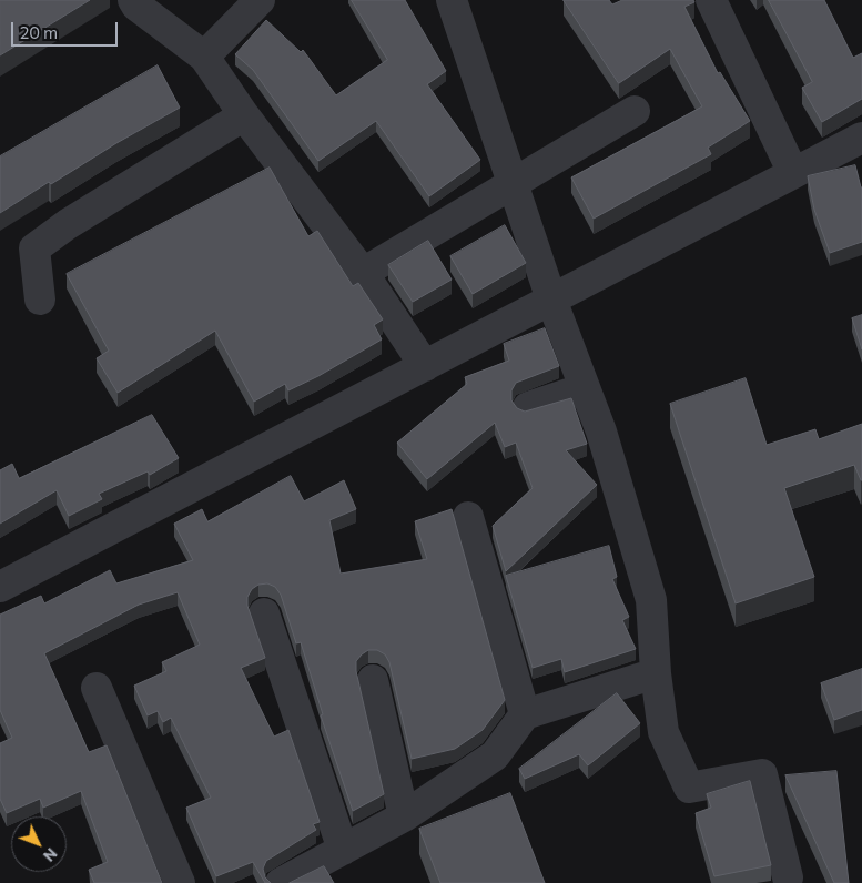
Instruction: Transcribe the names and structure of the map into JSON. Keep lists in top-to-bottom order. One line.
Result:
{"scale_bar":"20 m","north":"bottom right"}
